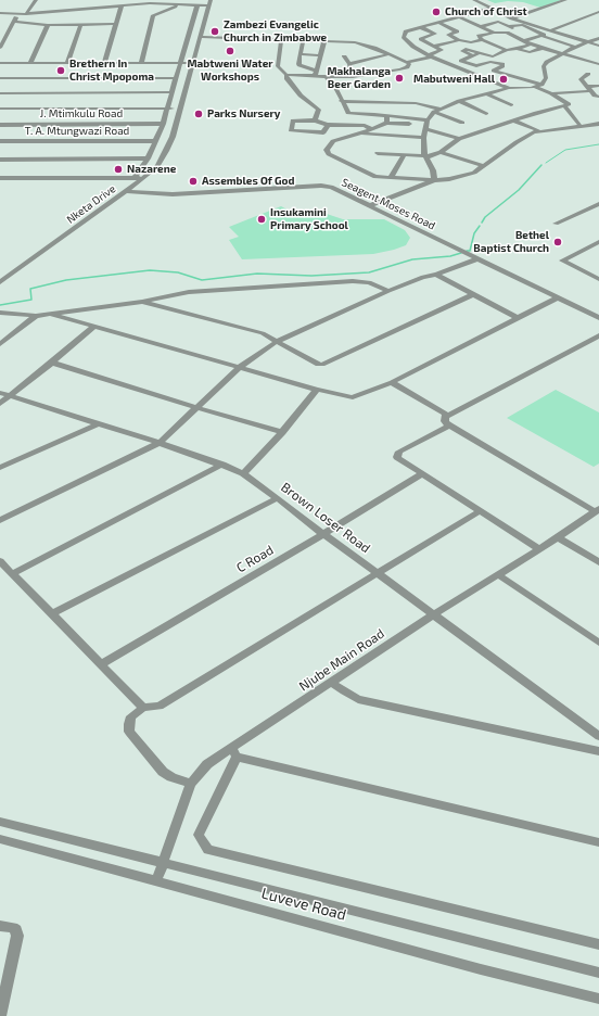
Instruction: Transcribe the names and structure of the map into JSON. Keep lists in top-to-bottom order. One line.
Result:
{"streets":{"street":["J. Mtimkulu Road","T. A. Mtungwazi Road","Nketa Drive","Seagent Moses Road","Brown Loser Road","C Road","Njube Main Road","Luveve Road"]},"crossings":[["Nketa Drive","Seagent Moses Road"],["Brown Loser Road","C Road"],["Brown Loser Road","Njube Main Road"],["Njube Main Road","Luveve Road"]],"places":["Church of Christ","Zambezi Evangelic Church in Zimbabwe","Mabtweni Water Workshops","Brethern In Christ Mpopoma","Makhalanga Beer Garden","Mabutweni Hall","Parks Nursery","Nazarene","Assembles Of God","Insukamini Primary School","Bethel Baptist Church"]}
